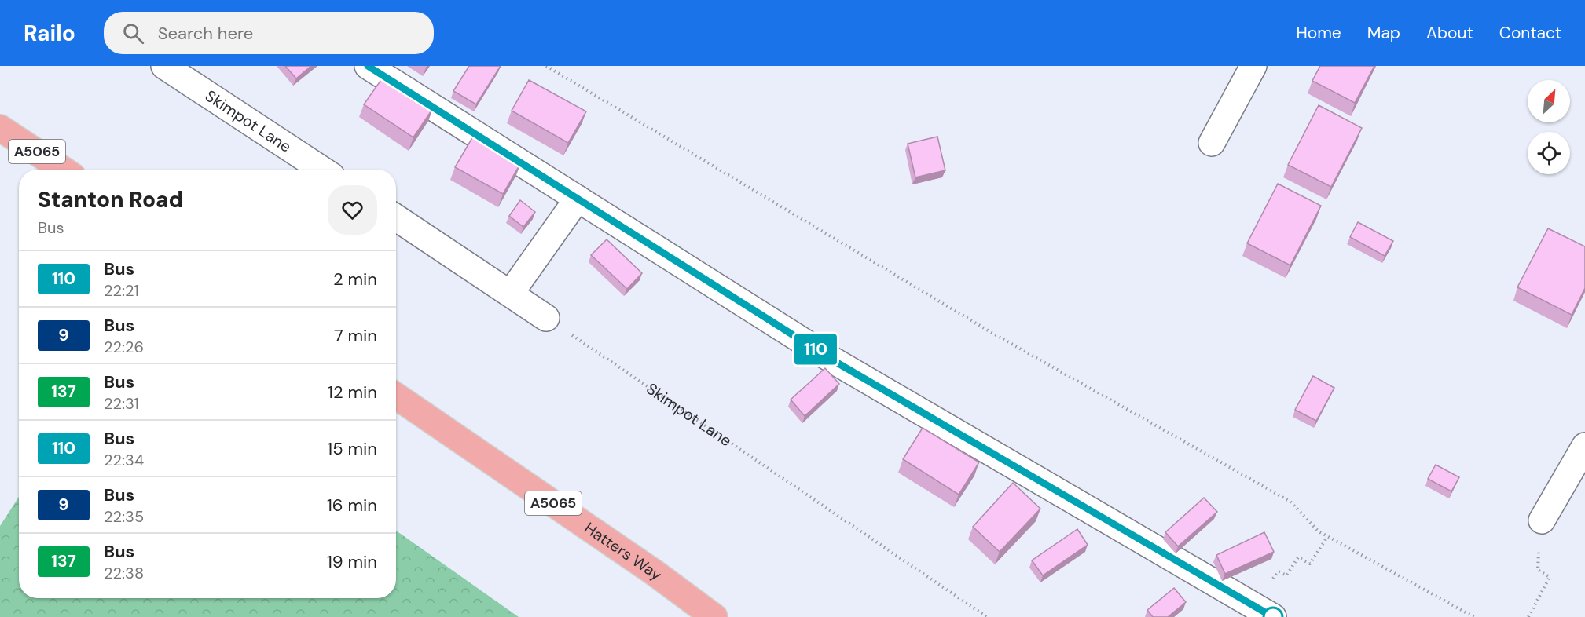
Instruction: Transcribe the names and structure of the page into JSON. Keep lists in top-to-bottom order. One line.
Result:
{"streets":{"main road":["A5065","Hatters Way"],"street":["Skimpot Lane"]},"lines":["bus line 110"],"north":"top right","page":{"header":"Railo","search":"Search here","nav":["Home","Map","About","Contact"],"on_map":"110","heading":["Stanton Road","Bus"],"list":[{"mark":"110","name":"Bus","note":"22:21","value":"2 min"},{"mark":"9","name":"Bus","note":"22:26","value":"7 min"},{"mark":"137","name":"Bus","note":"22:31","value":"12 min"},{"mark":"110","name":"Bus","note":"22:34","value":"15 min"},{"mark":"9","name":"Bus","note":"22:35","value":"16 min"},{"mark":"137","name":"Bus","note":"22:38","value":"19 min"}]}}
